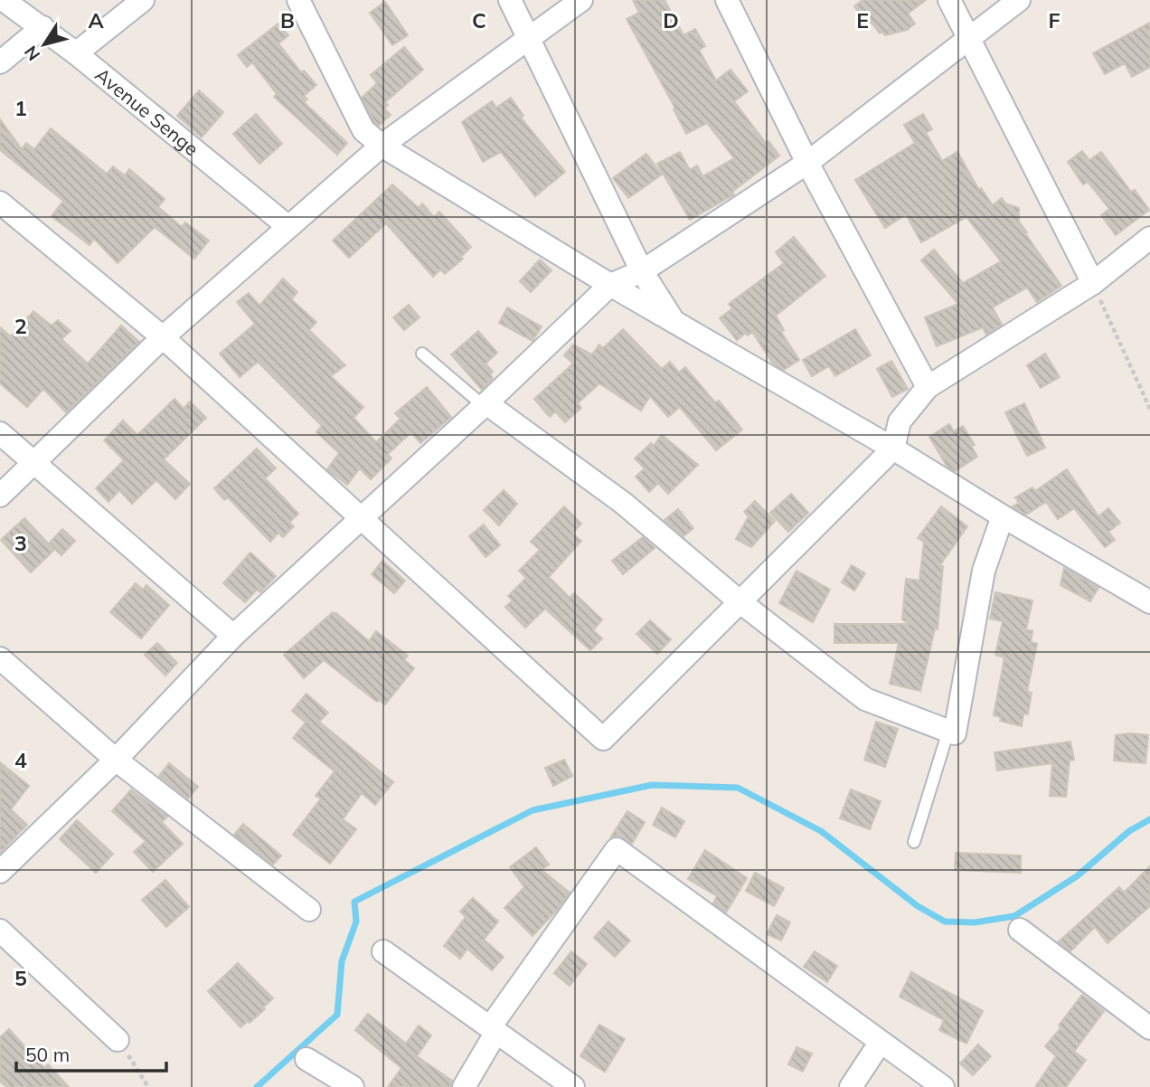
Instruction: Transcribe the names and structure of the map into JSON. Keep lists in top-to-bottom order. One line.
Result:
{"streets":{"street":["Avenue Senge"]},"scale_bar":"50 m","north":"bottom left","grid":{"columns":["A","B","C","D","E","F"],"rows":["1","2","3","4","5"]}}
